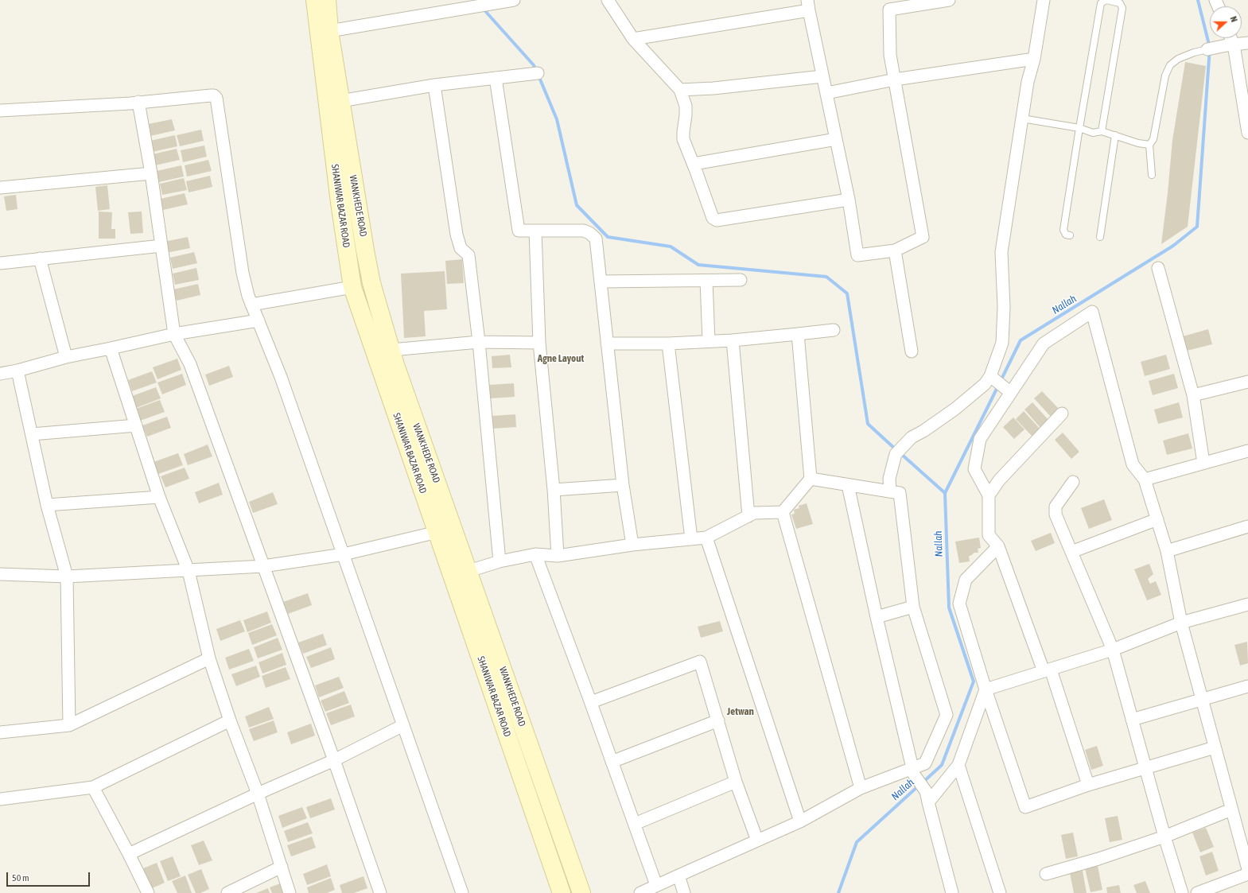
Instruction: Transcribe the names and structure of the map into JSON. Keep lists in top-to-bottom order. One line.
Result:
{"streets":{"main road":["SHANIWAR BAZAR ROAD","WANKHEDE ROAD"]},"crossings":[["SHANIWAR BAZAR ROAD","WANKHEDE ROAD"]],"districts":["Agne Layout","Jetwan"],"water":["Nallah"],"scale_bar":"50 m","north":"right"}
